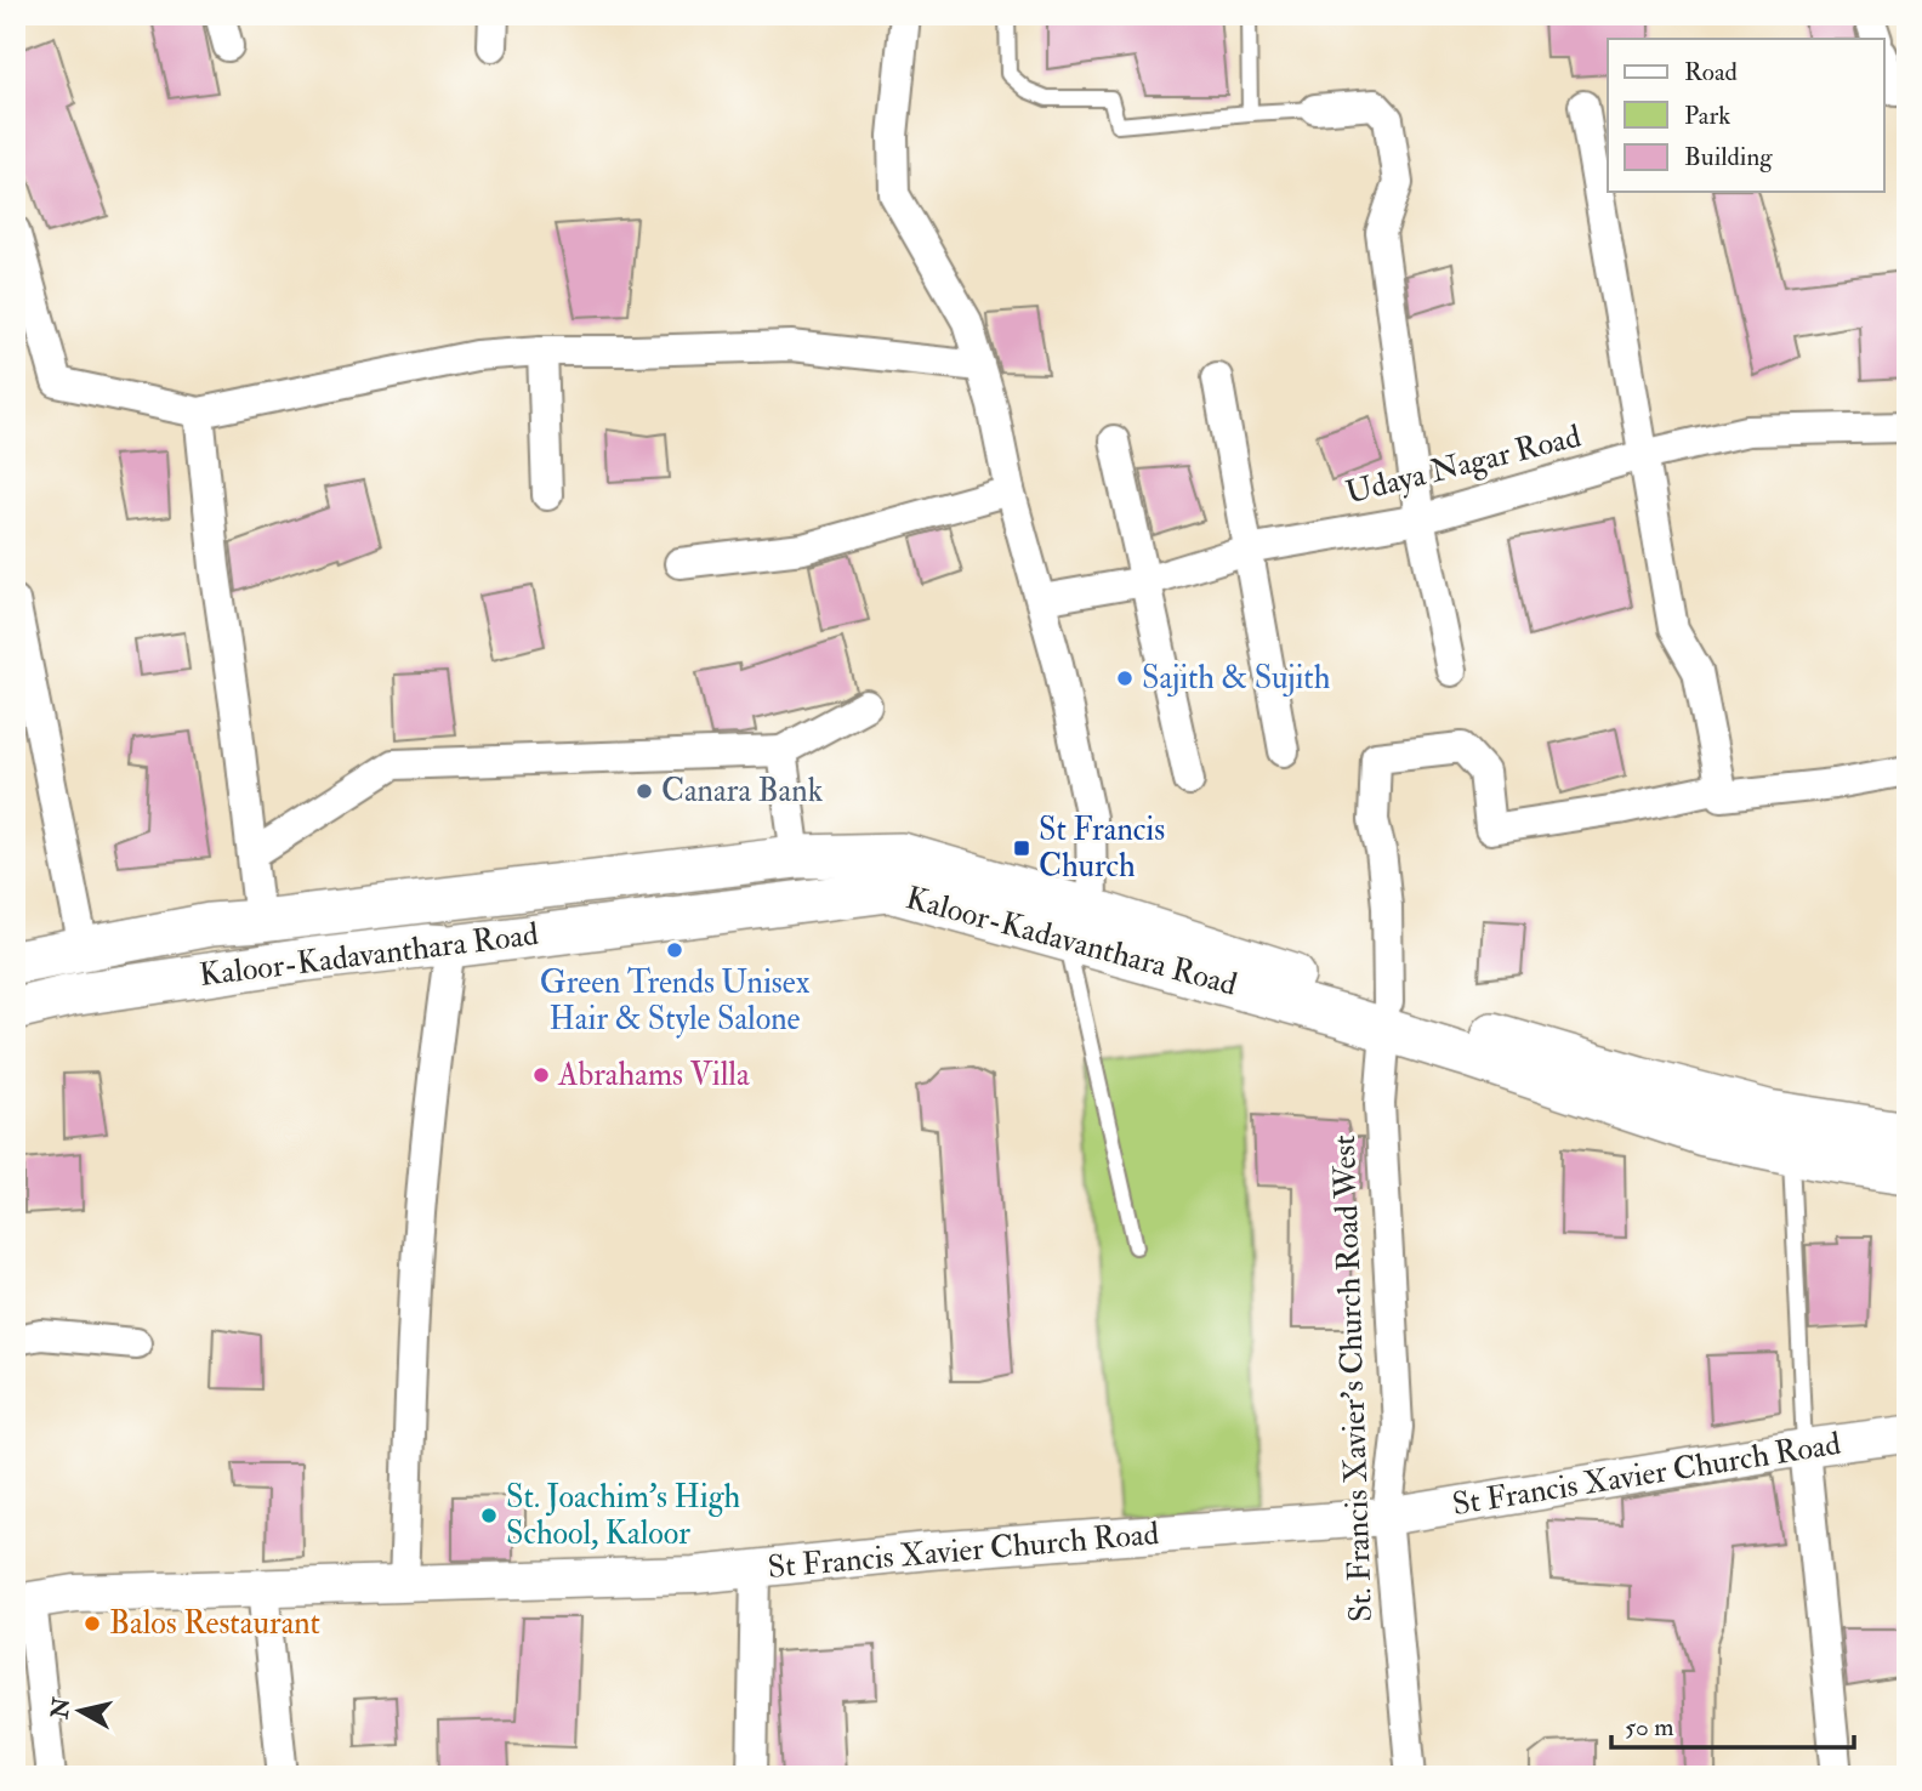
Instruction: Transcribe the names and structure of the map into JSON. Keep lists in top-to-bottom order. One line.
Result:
{"streets":{"main road":["Kaloor-Kadavanthara Road"],"street":["Udaya Nagar Road","St. Francis Xavier's Church Road West","St Francis Xavier Church Road"]},"crossings":[["Kaloor-Kadavanthara Road","St. Francis Xavier's Church Road West"],["St. Francis Xavier's Church Road West","St Francis Xavier Church Road"]],"places":{"other":["Sajith & Sujith","Canara Bank","Green Trends Unisex Hair & Style Salone","Abrahams Villa","St. Joachim's High School, Kaloor","Balos Restaurant"],"transit":["St Francis Church"]},"legend":["Road","Park","Building"],"scale_bar":"50 m","north":"left"}
